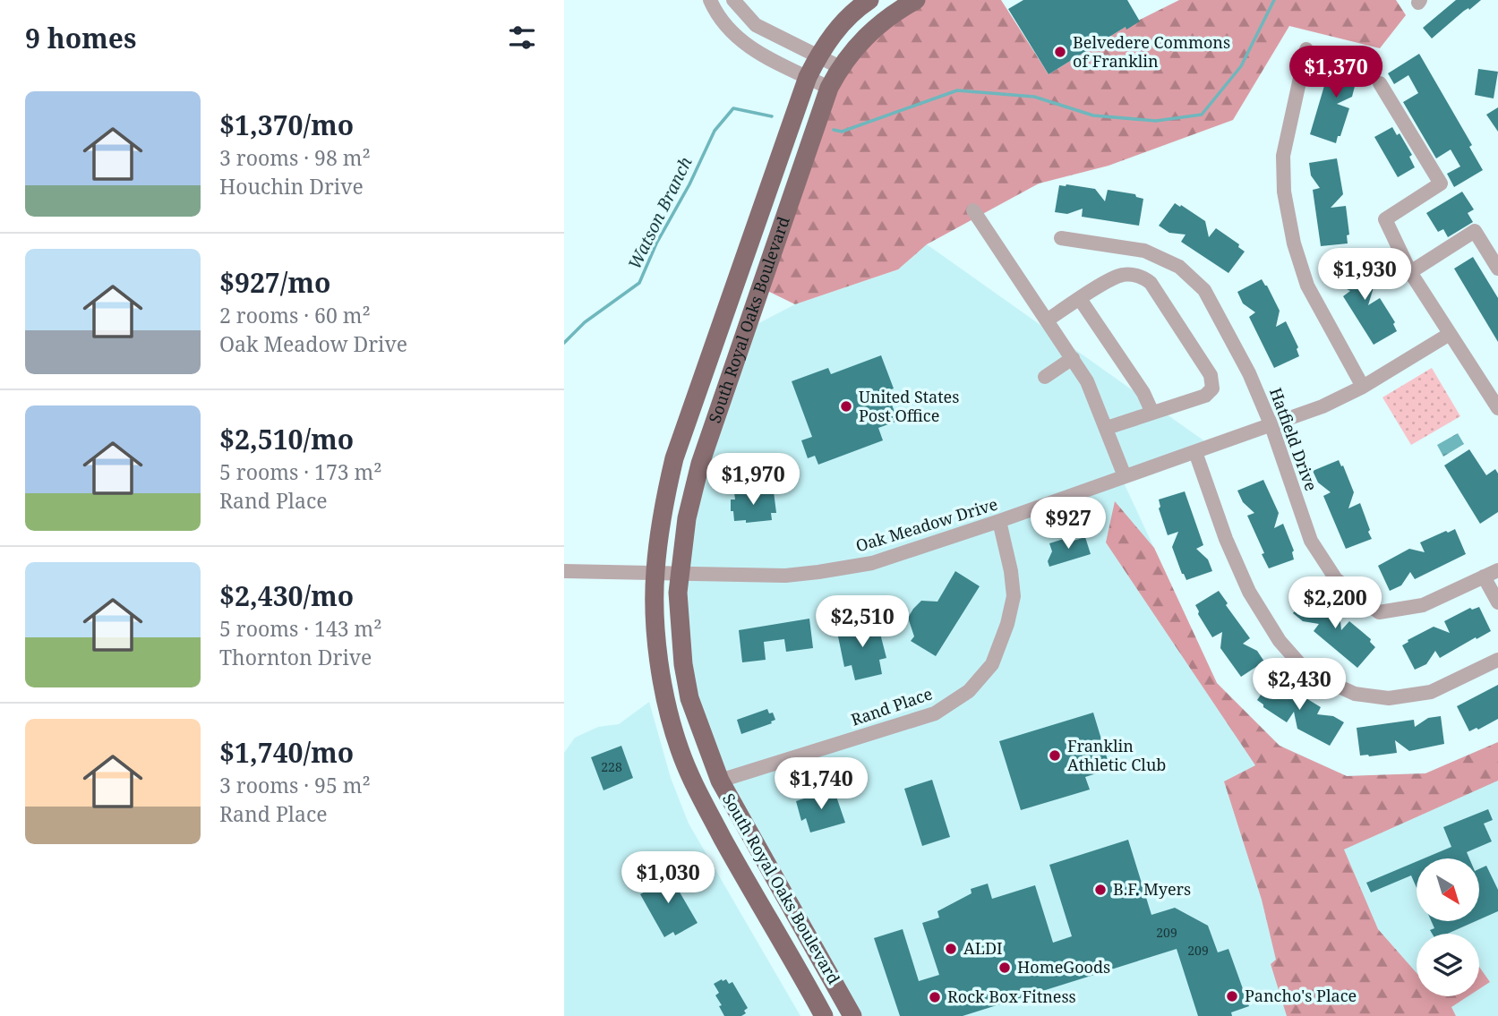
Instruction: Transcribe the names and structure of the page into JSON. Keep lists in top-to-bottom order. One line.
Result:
{"streets":{"main road":["South Royal Oaks Boulevard"],"street":["Hatfield Drive","Oak Meadow Drive","Rand Place"]},"crossings":[["South Royal Oaks Boulevard","Oak Meadow Drive"],["South Royal Oaks Boulevard","Rand Place"],["Hatfield Drive","Oak Meadow Drive"],["Oak Meadow Drive","Rand Place"]],"water":["Watson Branch"],"places":["Belvedere Commons of Franklin","United States Post Office","Franklin Athletic Club","B.F. Myers","ALDI","HomeGoods","Pancho's Place","Rock Box Fitness"],"house_numbers":["228","209","209"],"north":"bottom right","page":{"heading":"9 homes","price":["$1,370","$1,930","$1,970","$927","$2,200","$2,510","$2,430","$1,740","$1,030"],"list":[{"name":"$1,370/mo","note":"3 rooms · 98 m² · Houchin Drive"},{"name":"$927/mo","note":"2 rooms · 60 m² · Oak Meadow Drive"},{"name":"$2,510/mo","note":"5 rooms · 173 m² · Rand Place"},{"name":"$2,430/mo","note":"5 rooms · 143 m² · Thornton Drive"},{"name":"$1,740/mo","note":"3 rooms · 95 m² · Rand Place"}]}}
